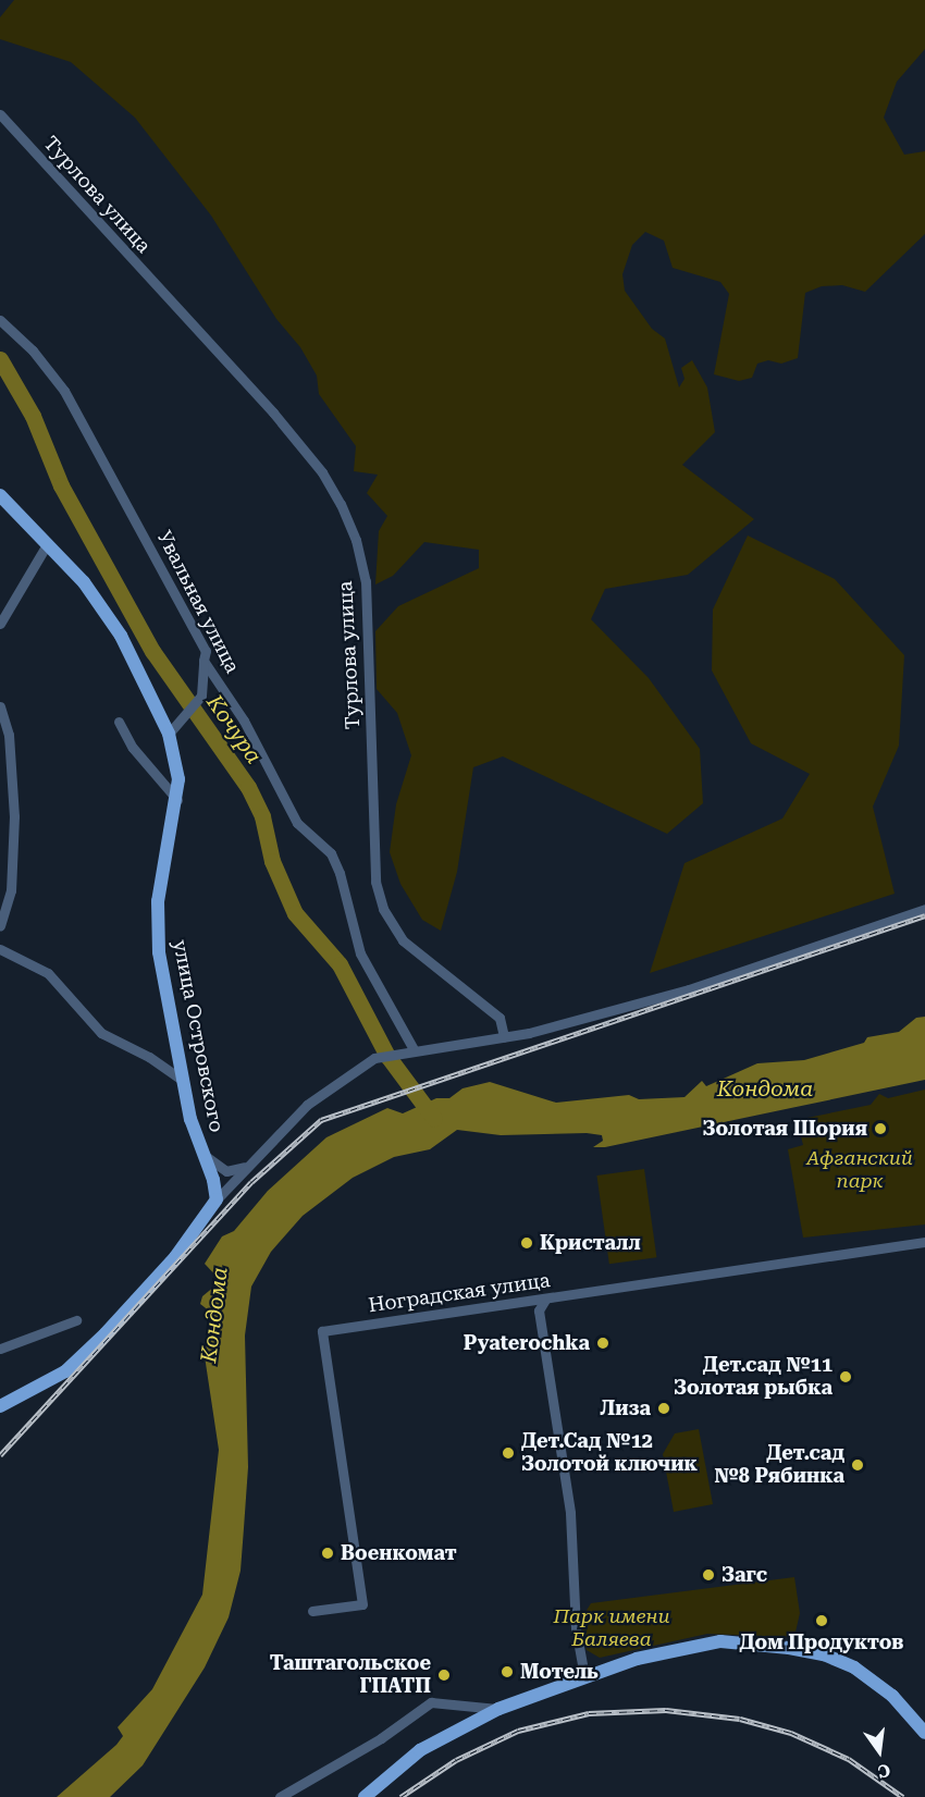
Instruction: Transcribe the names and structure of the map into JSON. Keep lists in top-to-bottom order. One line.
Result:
{"streets":{"main road":["улица Островского"],"street":["Турлова улица","Увальная улица","Ноградская улица"]},"water":["Кочура","Кондома"],"parks":["Афганский парк","Парк имени Баляева"],"places":["Золотая Шория","Кристалл","Pyaterochka","Дет.сад №11 Золотая рыбка","Лиза","Дет.Сад №12 Золотой ключик","Дет.сад №8 Рябинка","Военкомат","Загс","Дом Продуктов","Мотель","Таштагольское ГПАТП"],"north":"bottom"}
